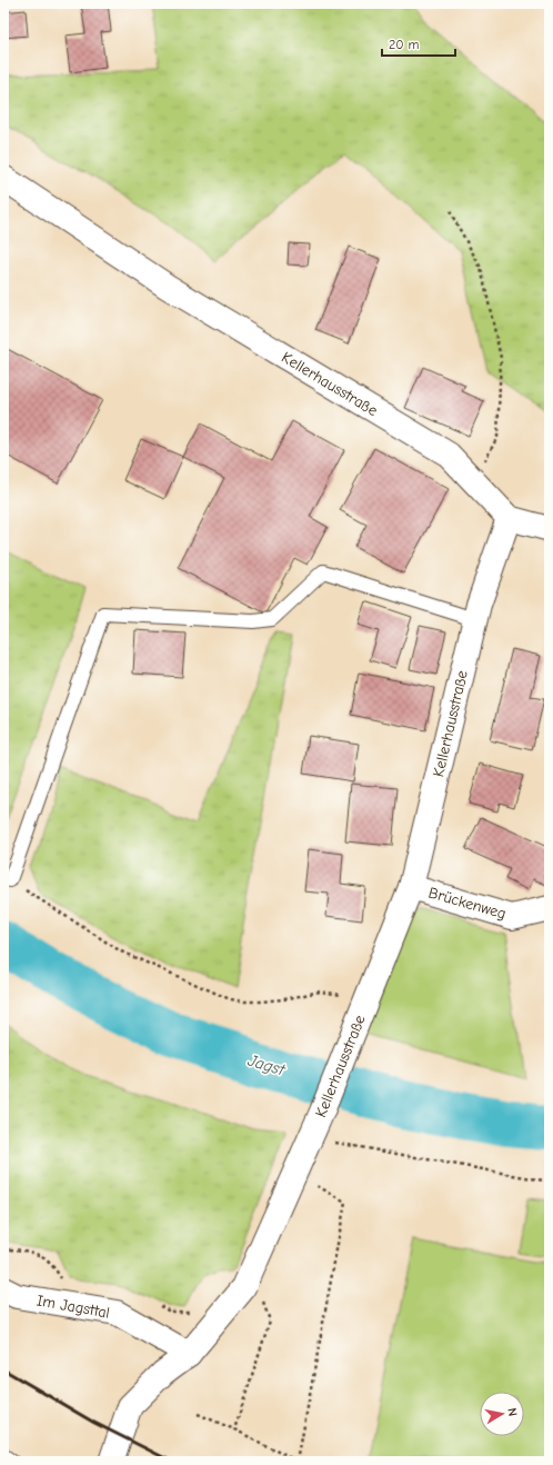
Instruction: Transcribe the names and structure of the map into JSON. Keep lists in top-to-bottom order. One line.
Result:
{"streets":{"street":["Kellerhausstraße","Brückenweg","Im Jagsttal"]},"crossings":[["Kellerhausstraße","Brückenweg"],["Kellerhausstraße","Im Jagsttal"]],"water":["Jagst"],"scale_bar":"20 m","north":"right"}
